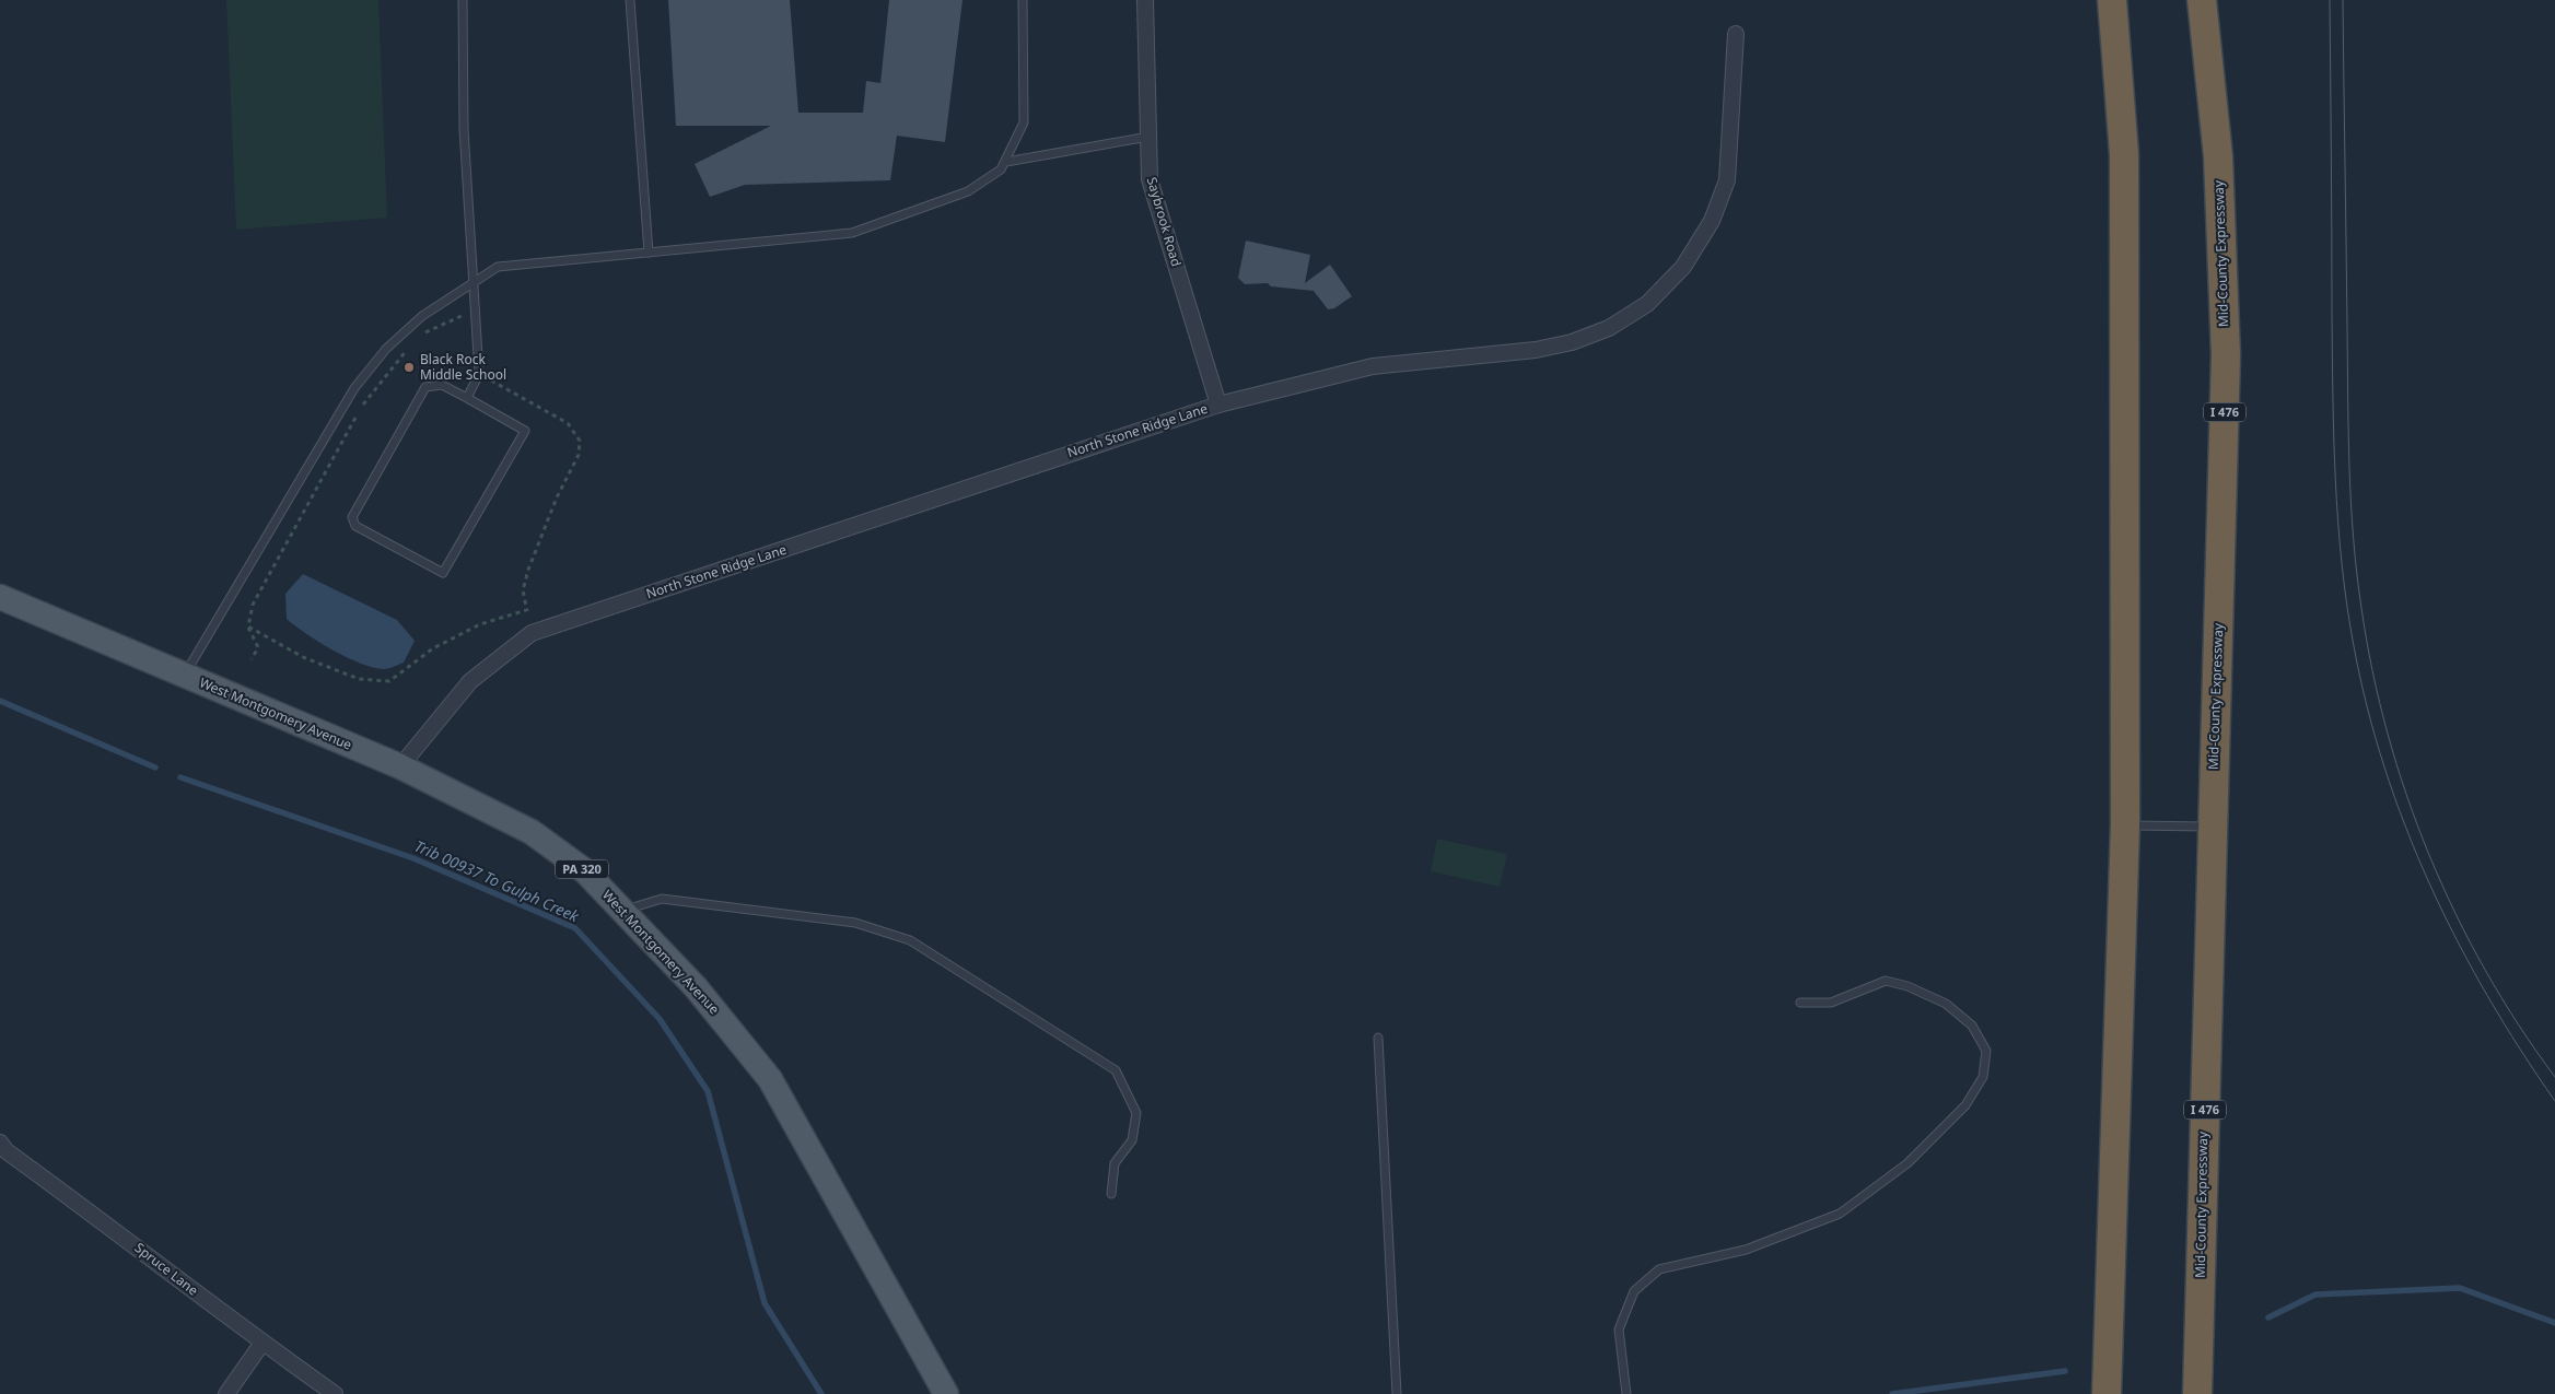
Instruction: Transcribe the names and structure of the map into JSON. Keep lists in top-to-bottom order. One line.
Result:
{"streets":{"highway":["Mid-County Expressway","I 476"],"main road":["West Montgomery Avenue","PA 320"],"street":["Saybrook Road","North Stone Ridge Lane","Spruce Lane"]},"crossings":[["Saybrook Road","North Stone Ridge Lane"],["North Stone Ridge Lane","West Montgomery Avenue"]],"water":["Trib 00937 To Gulph Creek"],"places":["Black Rock Middle School"]}
